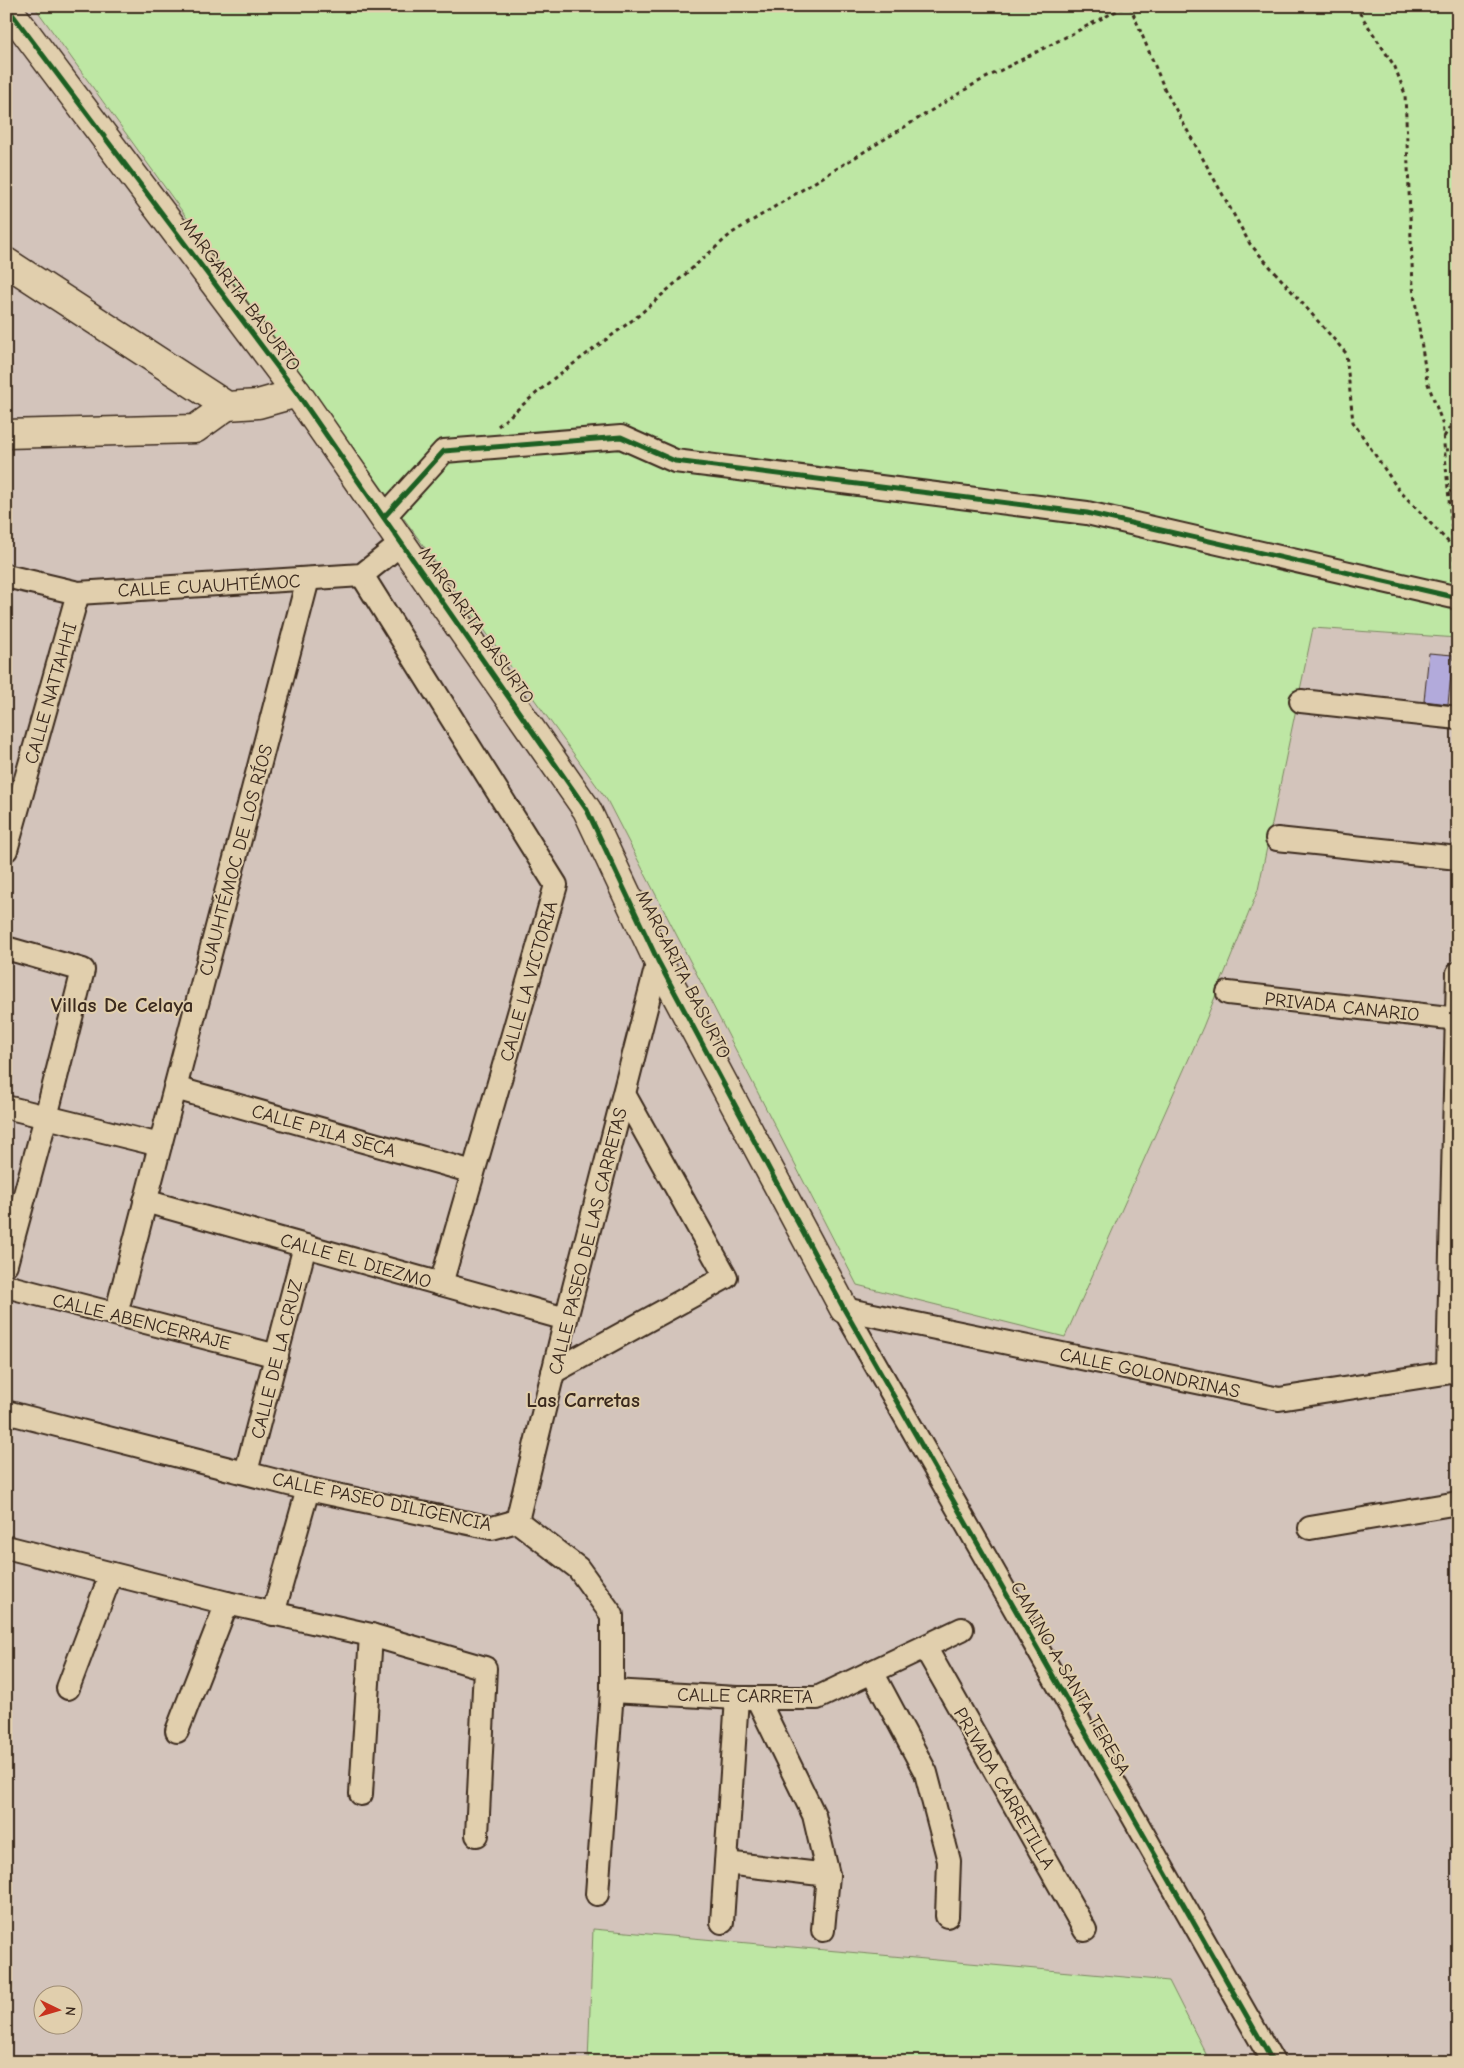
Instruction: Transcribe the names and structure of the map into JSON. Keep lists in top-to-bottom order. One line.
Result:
{"streets":{"street":["MARGARITA BASURTO","CALLE CUAUHTÉMOC","CALLE NATTAHHI","CUAUHTÉMOC DE LOS RÍOS","CALLE LA VICTORIA","PRIVADA CANARIO","CALLE PILA SECA","CALLE PASEO DE LAS CARRETAS","CALLE EL DIEZMO","CALLE ABENCERRAJE","CALLE DE LA CRUZ","CALLE GOLONDRINAS","CALLE PASEO DILIGENCIA","CAMINO A SANTA TERESA","CALLE CARRETA","PRIVADA CARRETILLA"]},"crossings":[["MARGARITA BASURTO","CALLE PASEO DE LAS CARRETAS"],["MARGARITA BASURTO","CALLE GOLONDRINAS"],["MARGARITA BASURTO","CAMINO A SANTA TERESA"],["CALLE CUAUHTÉMOC","CALLE NATTAHHI"],["CALLE CUAUHTÉMOC","CUAUHTÉMOC DE LOS RÍOS"],["CALLE CUAUHTÉMOC","CALLE LA VICTORIA"],["CUAUHTÉMOC DE LOS RÍOS","CALLE PILA SECA"],["CUAUHTÉMOC DE LOS RÍOS","CALLE EL DIEZMO"],["CUAUHTÉMOC DE LOS RÍOS","CALLE ABENCERRAJE"],["CALLE LA VICTORIA","CALLE PILA SECA"],["CALLE LA VICTORIA","CALLE EL DIEZMO"],["CALLE PASEO DE LAS CARRETAS","CALLE EL DIEZMO"],["CALLE PASEO DE LAS CARRETAS","CALLE PASEO DILIGENCIA"],["CALLE EL DIEZMO","CALLE DE LA CRUZ"],["CALLE ABENCERRAJE","CALLE DE LA CRUZ"],["CALLE DE LA CRUZ","CALLE PASEO DILIGENCIA"],["CALLE GOLONDRINAS","CAMINO A SANTA TERESA"],["CALLE CARRETA","PRIVADA CARRETILLA"]],"districts":["Villas De Celaya","Las Carretas"],"north":"right"}
